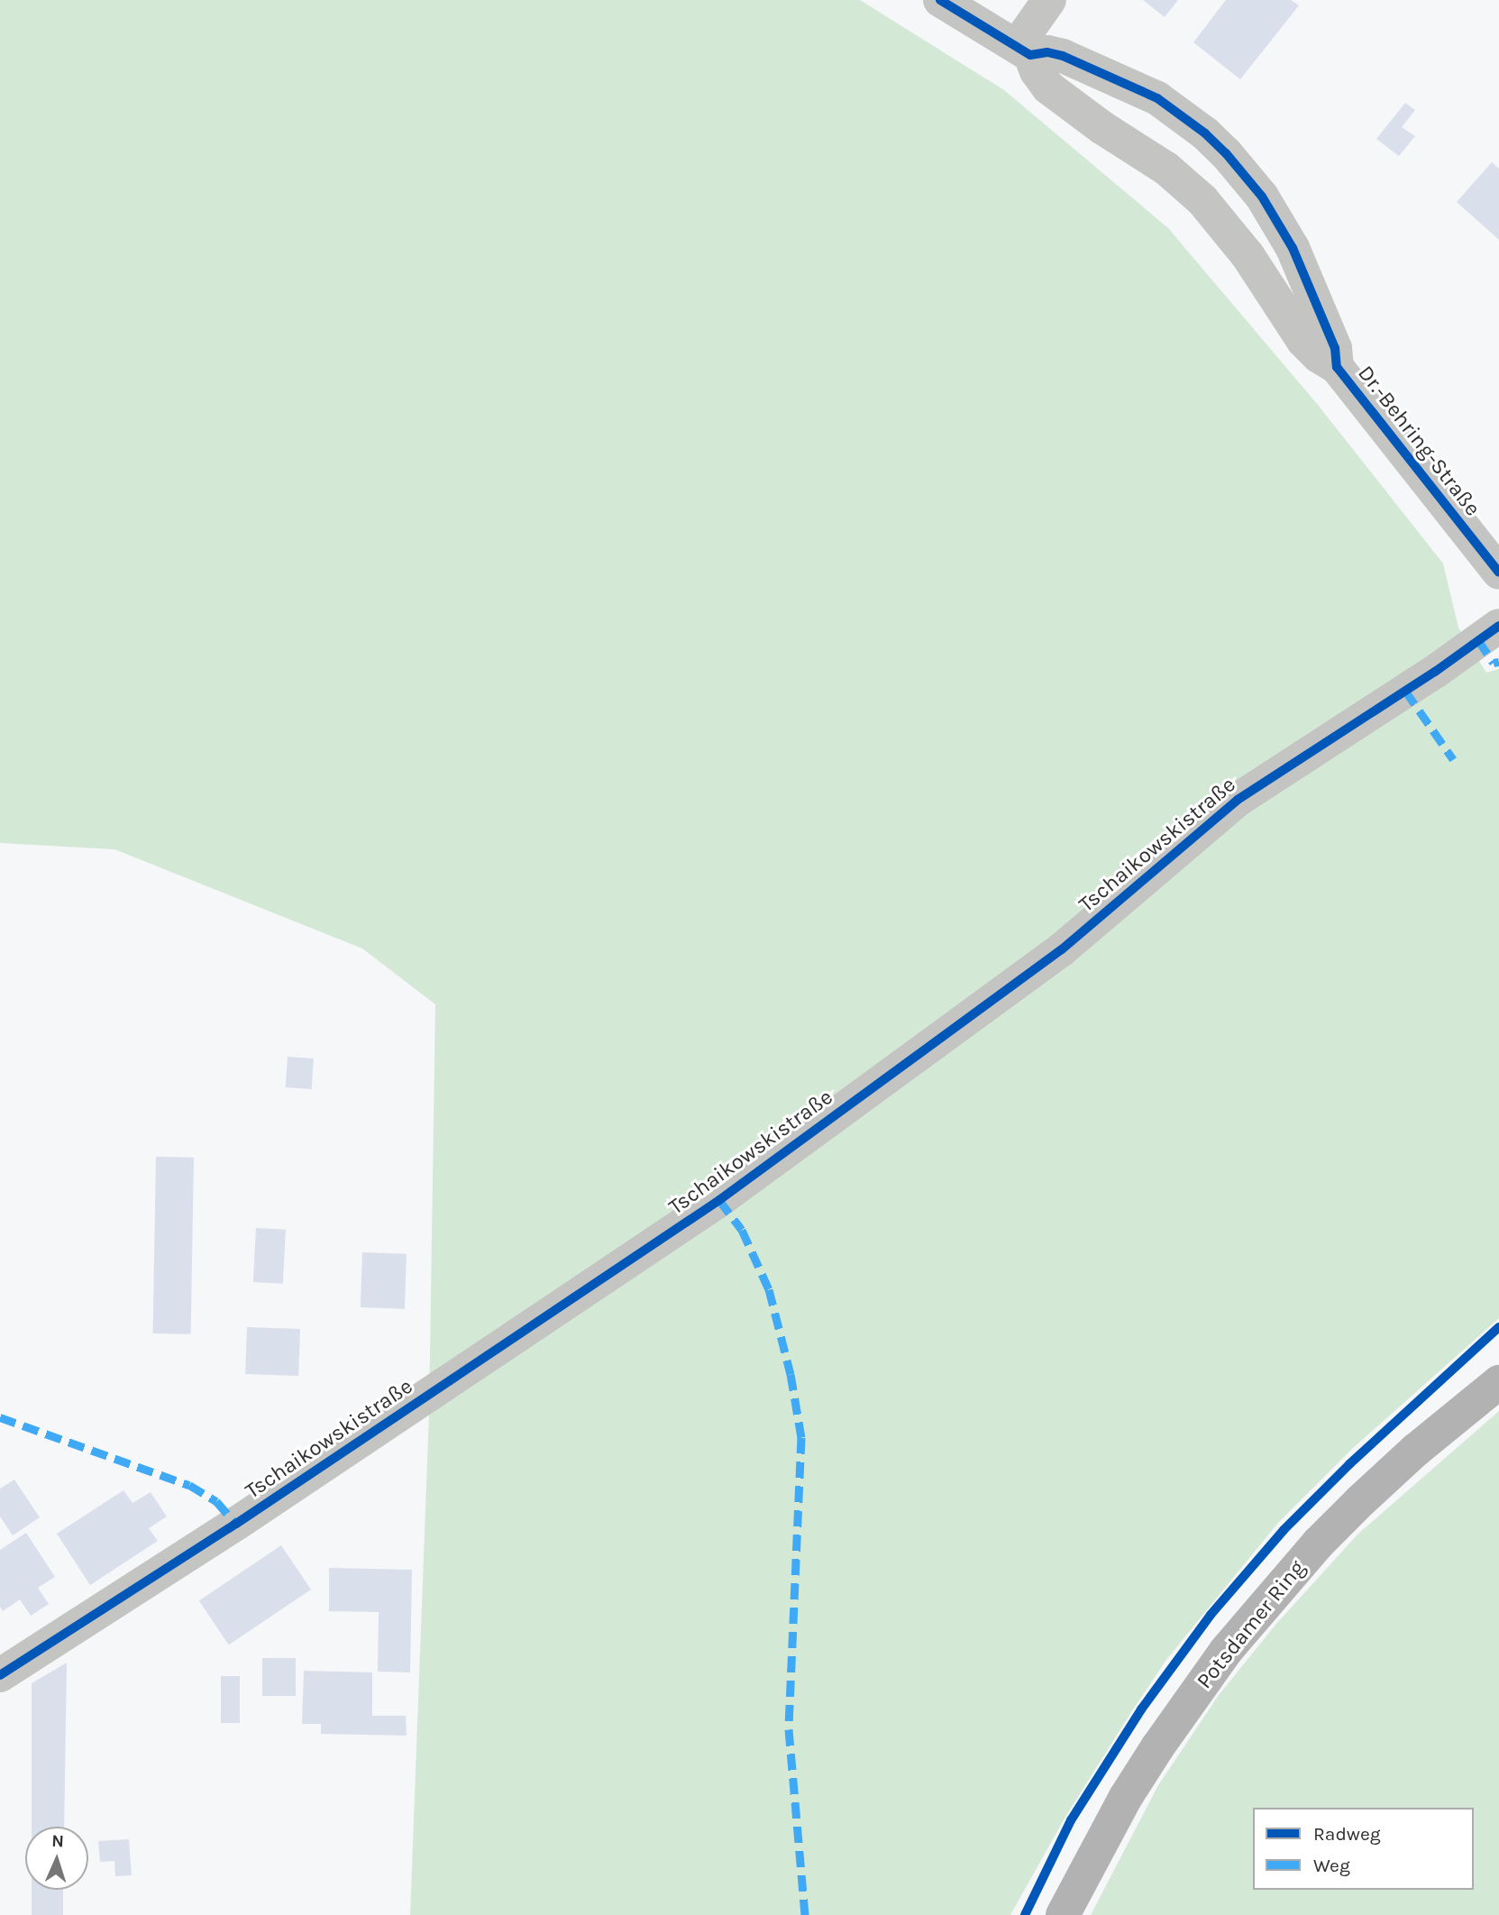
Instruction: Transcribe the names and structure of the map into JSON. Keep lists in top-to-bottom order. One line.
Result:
{"streets":{"main road":["Potsdamer Ring"],"street":["Dr.-Behring-Straße","Tschaikowskistraße"]},"legend":["Radweg","Weg"],"north":"top"}
